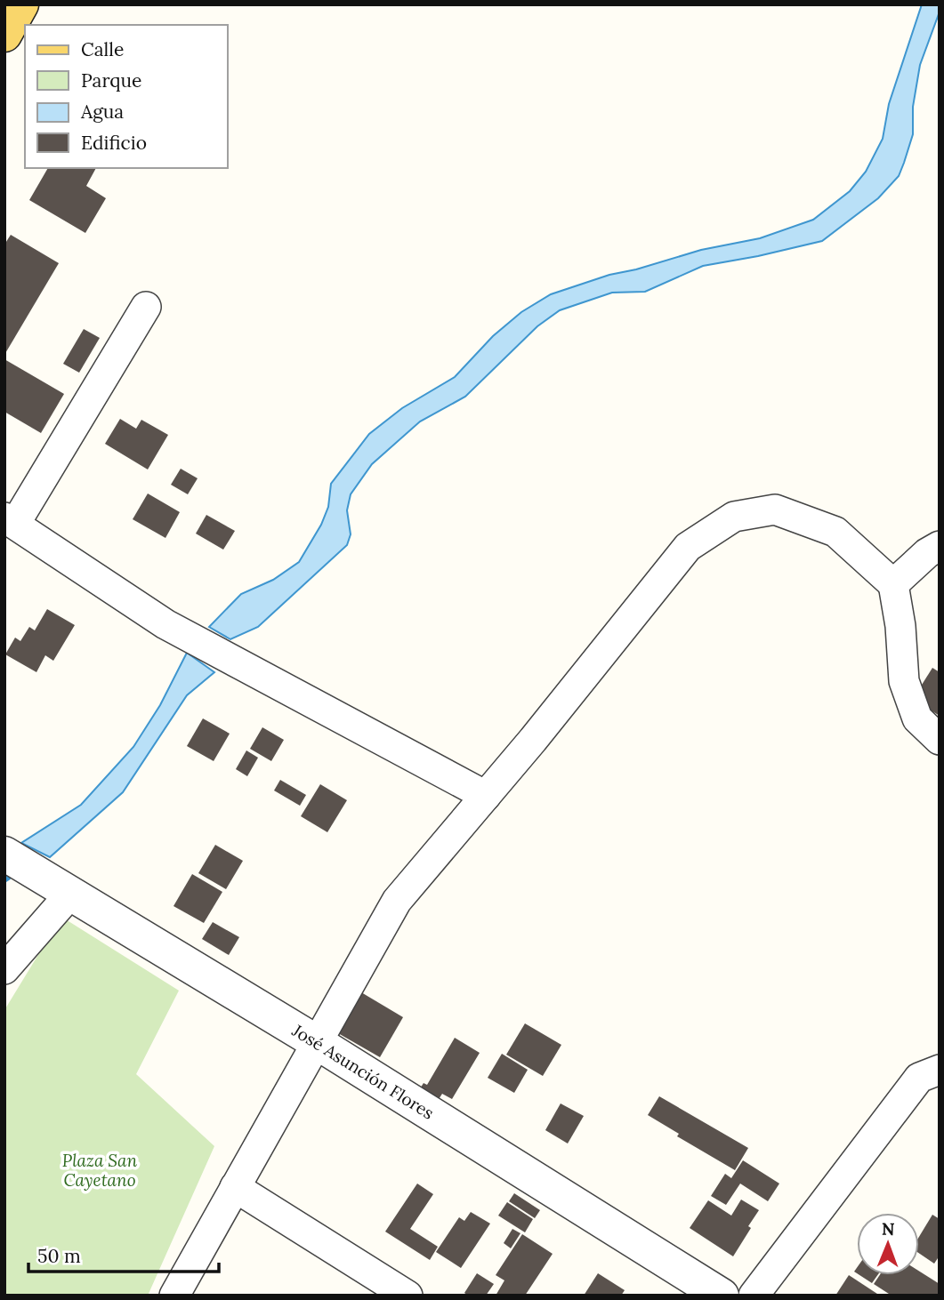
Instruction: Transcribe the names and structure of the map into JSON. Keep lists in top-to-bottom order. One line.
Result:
{"streets":{"street":["José Asunción Flores"]},"parks":["Plaza San Cayetano"],"legend":["Calle","Parque","Agua","Edificio"],"scale_bar":"50 m","north":"top"}
